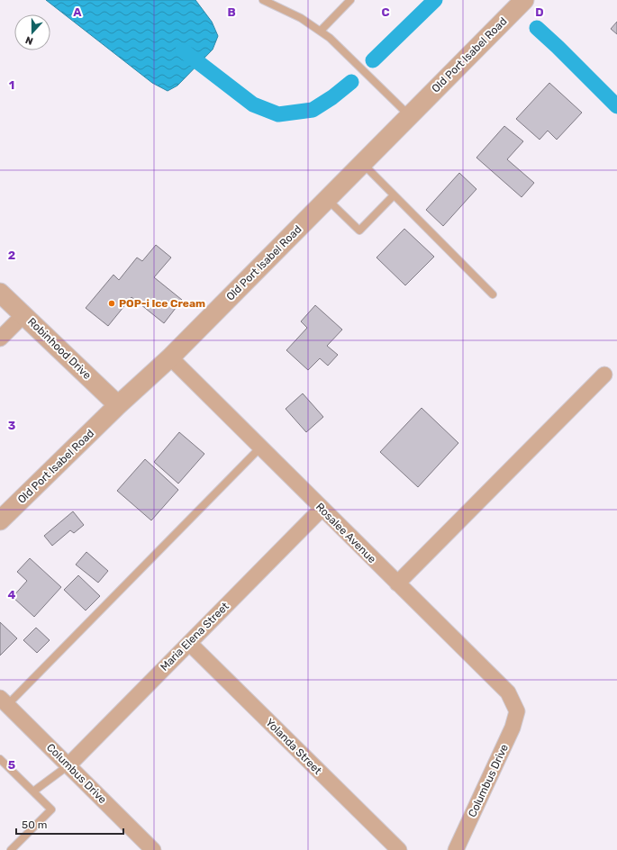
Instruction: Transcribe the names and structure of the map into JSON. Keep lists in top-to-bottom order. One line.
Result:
{"streets":{"street":["Old Port Isabel Road","Robinhood Drive","Rosalee Avenue","Maria Elena Street","Yolanda Street","Columbus Drive"]},"crossings":[["Old Port Isabel Road","Robinhood Drive"],["Old Port Isabel Road","Rosalee Avenue"],["Rosalee Avenue","Maria Elena Street"],["Rosalee Avenue","Columbus Drive"],["Maria Elena Street","Yolanda Street"],["Maria Elena Street","Columbus Drive"]],"places":["POP-i Ice Cream"],"scale_bar":"50 m","north":"bottom","grid":{"columns":["A","B","C","D"],"rows":["1","2","3","4","5"]}}
